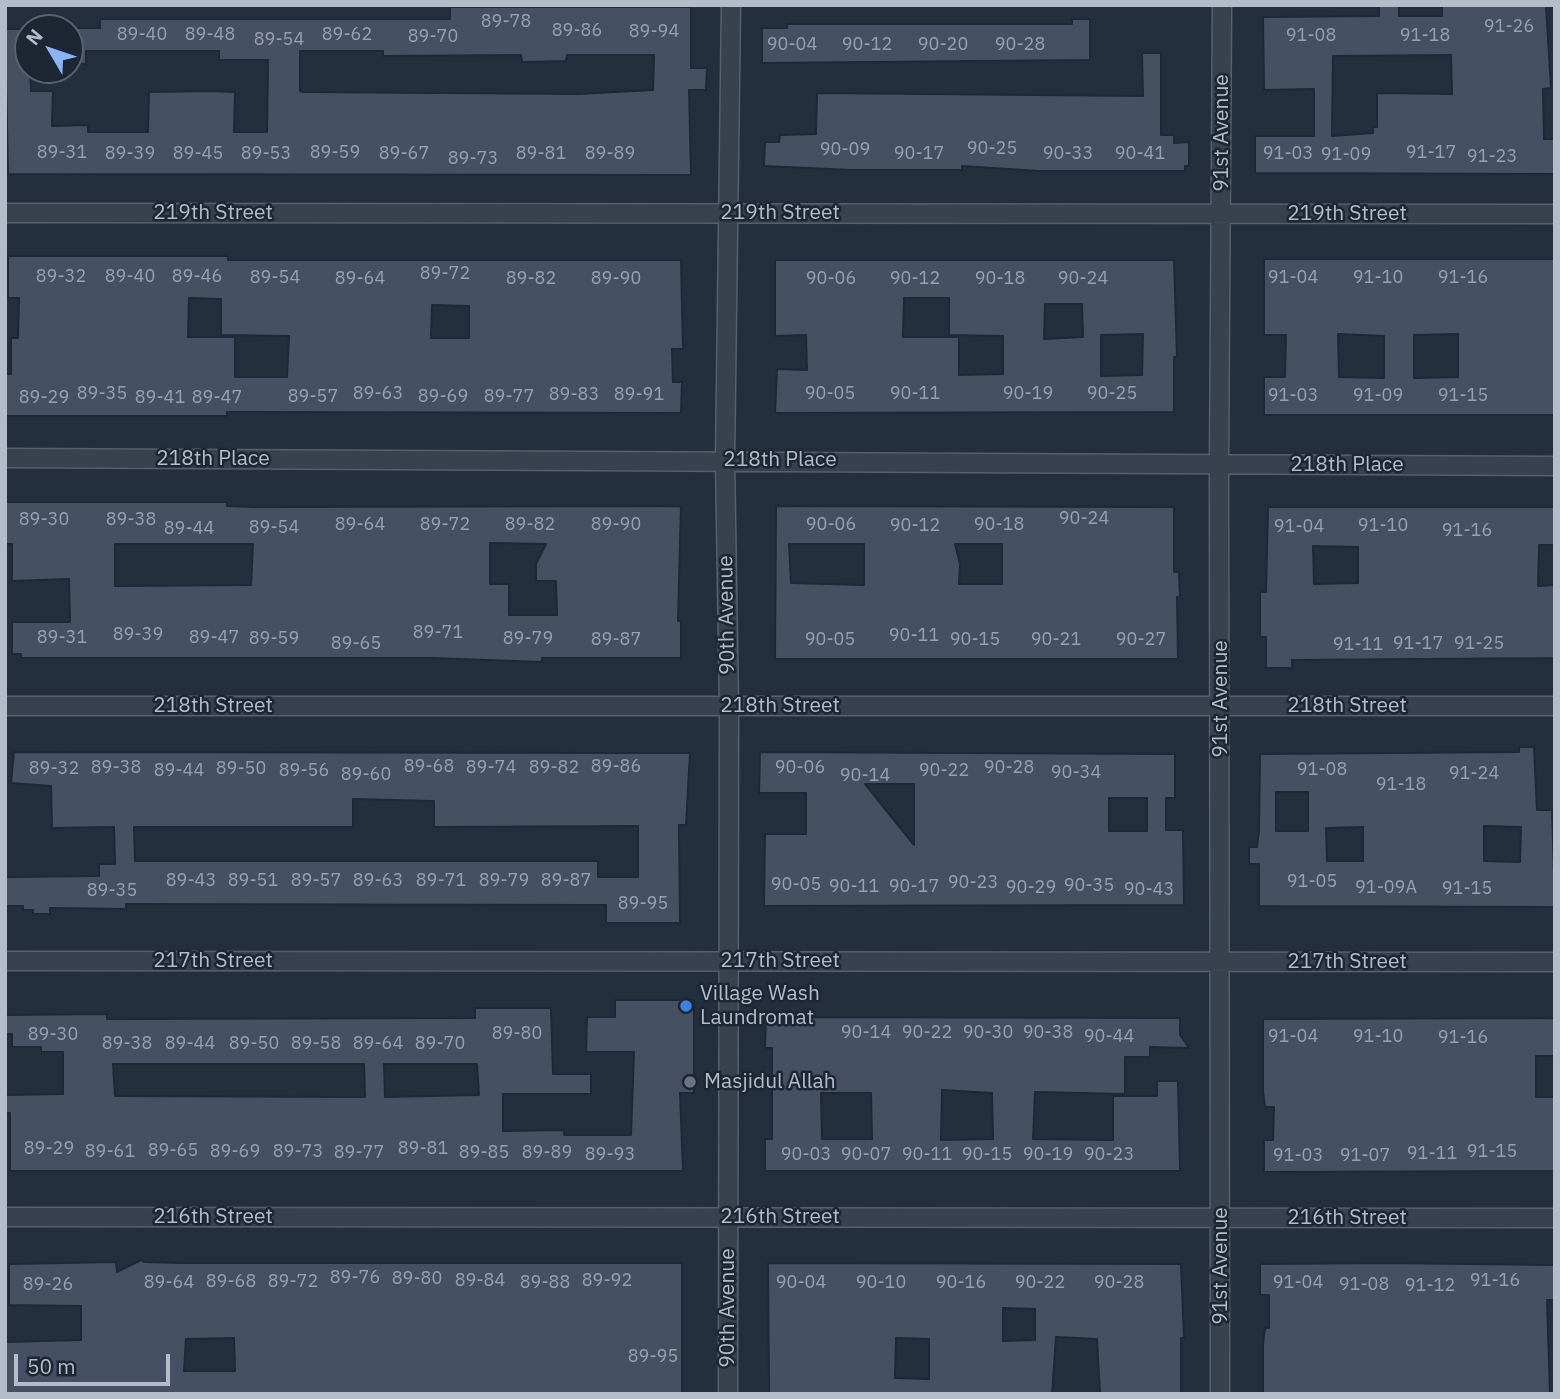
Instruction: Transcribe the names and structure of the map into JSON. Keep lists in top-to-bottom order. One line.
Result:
{"streets":{"street":["91st Avenue","219th Street","218th Place","90th Avenue","218th Street","217th Street","216th Street"]},"crossings":[["91st Avenue","219th Street"],["91st Avenue","218th Place"],["91st Avenue","218th Street"],["91st Avenue","217th Street"],["91st Avenue","216th Street"],["219th Street","90th Avenue"],["218th Place","90th Avenue"],["90th Avenue","218th Street"],["90th Avenue","217th Street"],["90th Avenue","216th Street"]],"places":["Village Wash Laundromat","Masjidul Allah"],"house_numbers":["89-78","91-26","89-86","89-94","89-40","89-48","89-62","91-08","91-18","89-70","89-54","90-04","90-12","90-20","90-28","90-25","90-09","89-31","89-59","91-17","89-39","89-45","89-53","89-67","89-81","89-89","90-17","90-33","90-41","91-03","91-09","91-23","89-73","89-72","89-32","89-40","89-46","89-54","91-04","91-10","91-16","89-64","89-82","89-90","90-06","90-12","90-18","90-24","89-35","89-63","90-05","90-11","90-19","90-25","89-83","89-91","91-03","91-09","91-15","89-57","89-69","89-77","89-29","89-41","89-47","90-24","89-30","89-38","89-64","89-72","89-82","89-90","90-06","90-18","90-12","91-10","91-04","89-54","89-44","91-16","89-71","89-39","90-11","89-31","89-47","89-59","89-79","89-87","90-05","90-15","90-21","90-27","89-65","91-17","91-25","91-11","89-68","89-86","89-38","89-74","89-82","90-06","90-28","89-32","89-50","91-08","89-44","89-56","90-22","90-34","91-24","89-60","90-14","91-18","89-43","89-51","89-57","89-63","89-71","89-79","89-87","91-05","90-23","90-05","90-35","90-11","90-17","90-29","91-09A","91-15","90-43","89-35","89-95","90-14","90-22","90-30","90-38","89-80","89-30","90-44","91-04","91-10","91-16","89-38","89-44","89-50","89-58","89-64","89-70","89-29","89-81","89-65","89-61","89-69","89-73","91-15","89-77","89-85","89-89","91-11","89-93","90-03","90-07","90-11","90-15","90-19","90-23","91-03","91-07","89-76","89-80","89-84","89-92","91-16","89-68","89-72","89-64","89-88","90-04","90-10","90-16","90-22","90-28","91-04","89-26","91-08","91-12","89-95"],"scale_bar":"50 m","north":"top left"}
